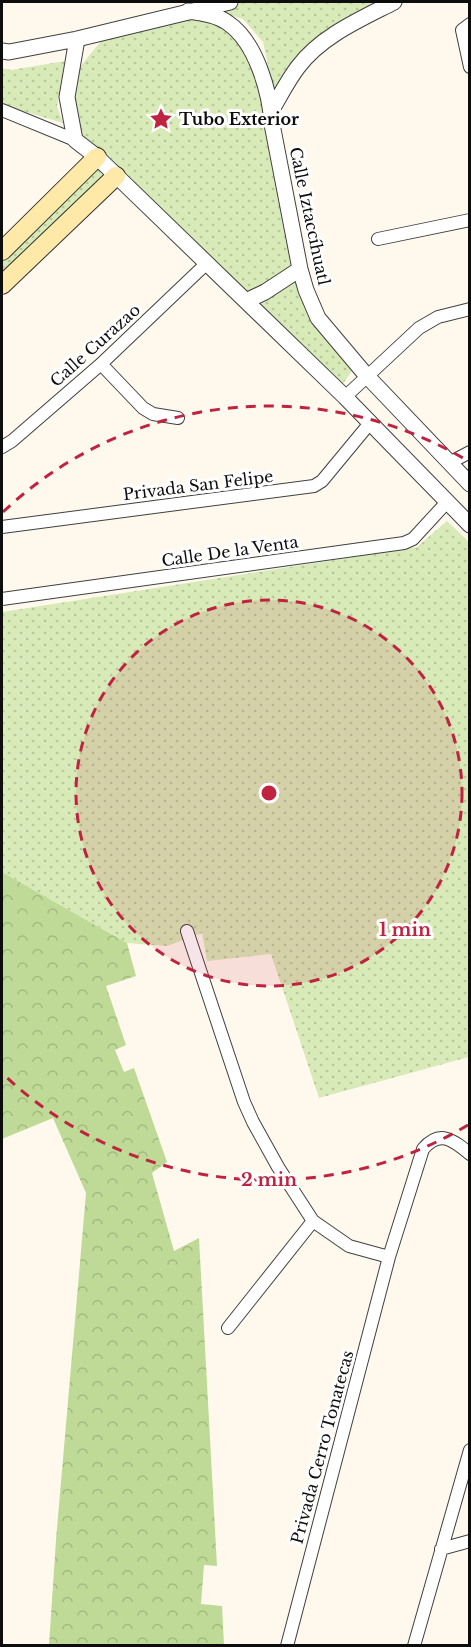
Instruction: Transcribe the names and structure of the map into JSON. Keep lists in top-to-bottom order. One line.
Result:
{"streets":{"street":["Calle Iztaccíhuatl","Calle Curazao","Privada San Felipe","Calle De la Venta","Privada Cerro Tonatecas"]},"places":{"place":["Tubo Exterior"]},"rings":["1 min","2 min"]}
